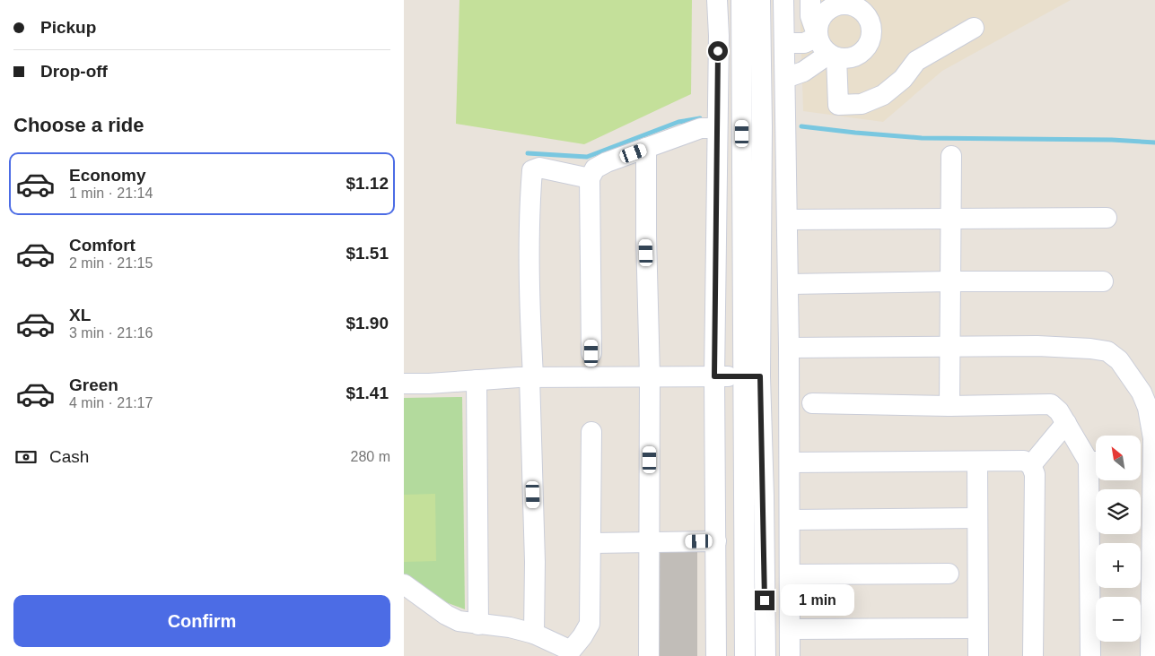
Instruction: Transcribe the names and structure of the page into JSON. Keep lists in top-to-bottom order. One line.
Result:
{"north":"top left","page":{"banner":["Pickup","Drop-off"],"heading":"Choose a ride","list":[{"name":"Economy","note":"1 min · 21:14","value":"$1.12"},{"name":"Comfort","note":"2 min · 21:15","value":"$1.51"},{"name":"XL","note":"3 min · 21:16","value":"$1.90"},{"name":"Green","note":"4 min · 21:17","value":"$1.41"}],"pay":["Cash","280 m"],"map_buttons":["+","−"],"bubble":"1 min","buttons":"Confirm"}}
